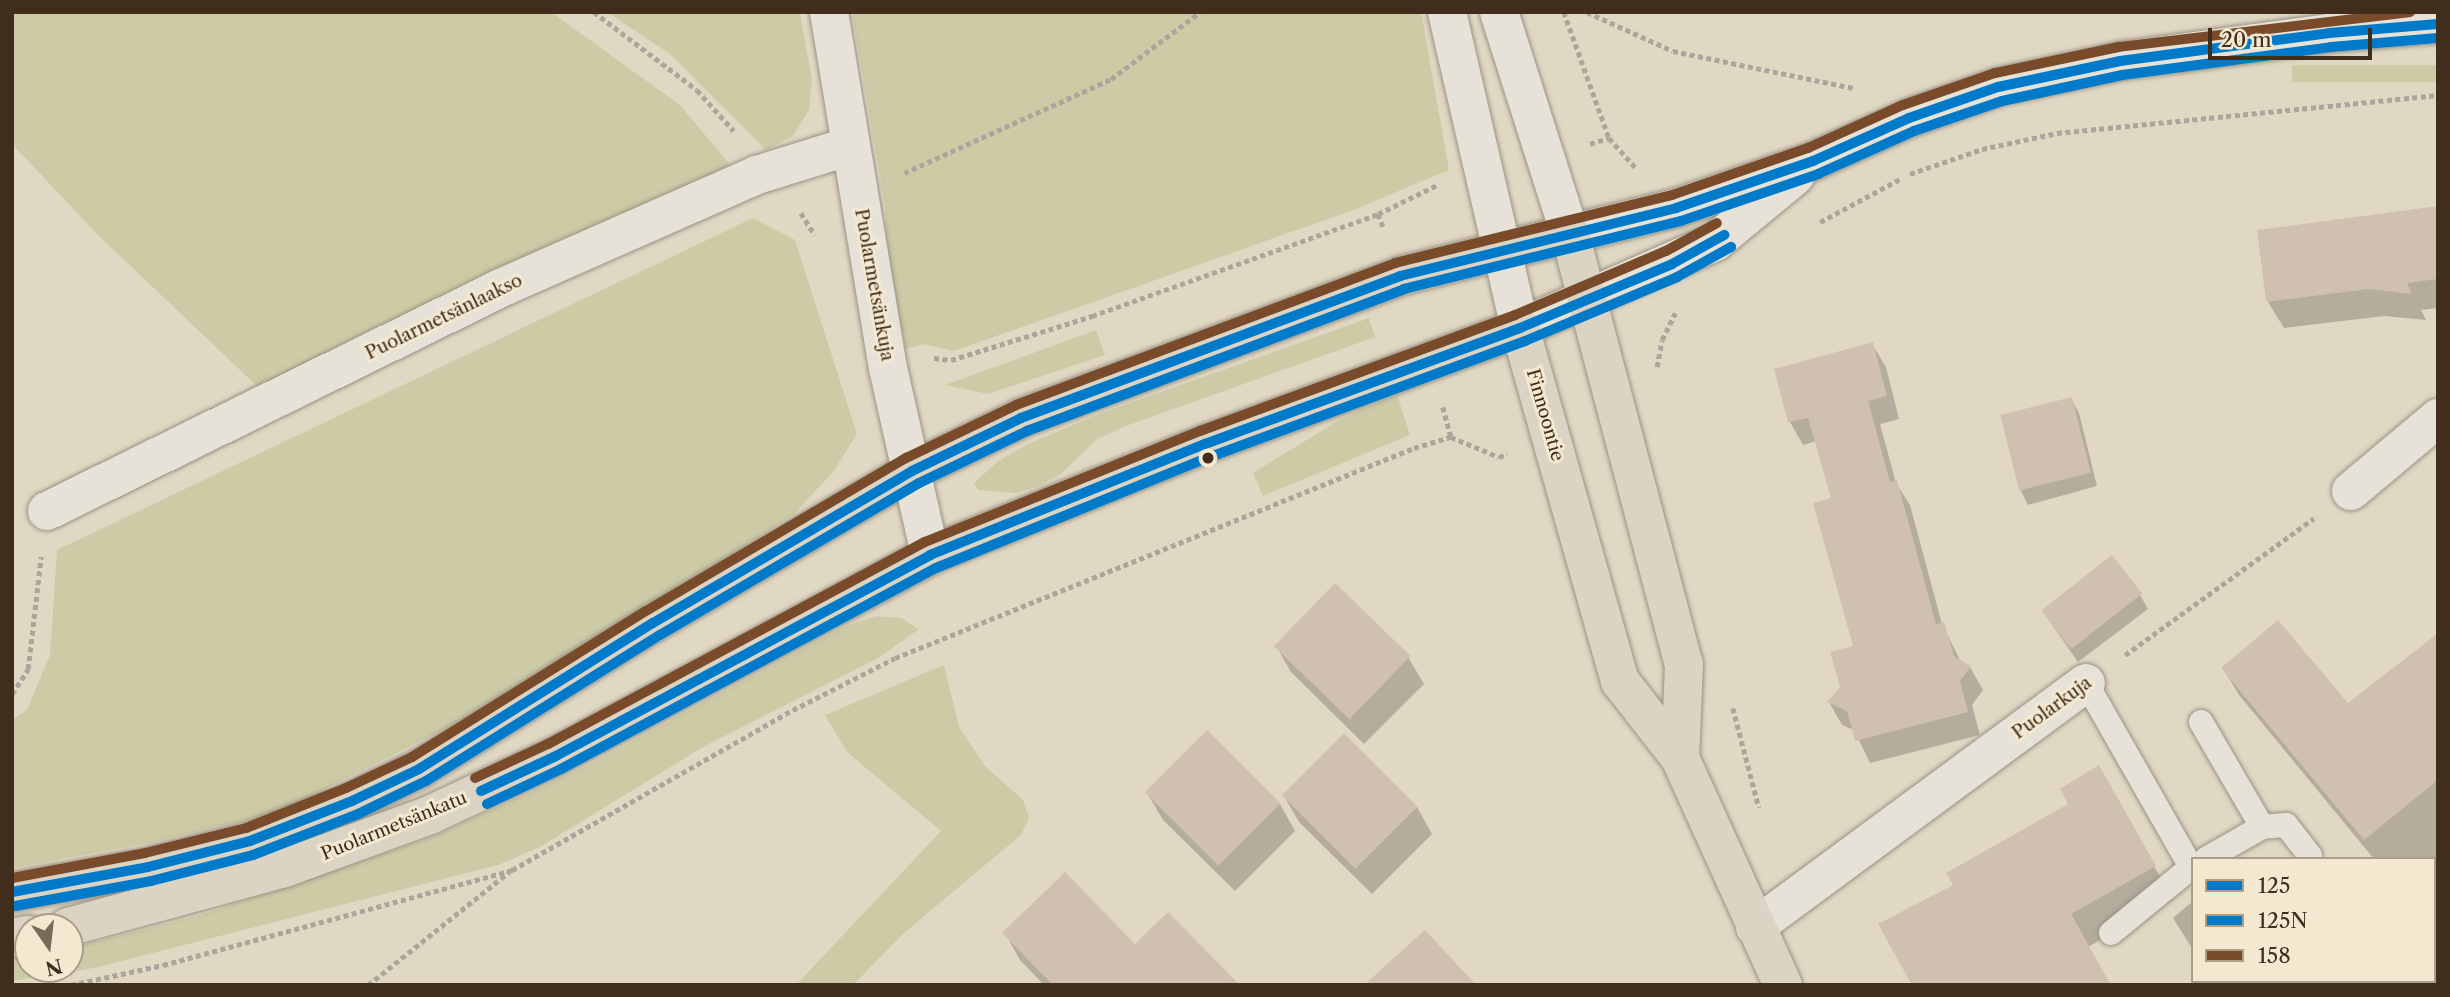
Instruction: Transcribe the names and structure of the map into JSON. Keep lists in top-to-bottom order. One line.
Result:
{"streets":{"main road":["Finnoontie","Puolarmetsänkatu"],"street":["Puolarmetsänkuja","Puolarmetsänlaakso","Puolarkuja"]},"crossings":[["Puolarmetsänkuja","Puolarmetsänlaakso"],["Puolarmetsänkuja","Puolarmetsänkatu"],["Finnoontie","Puolarkuja"],["Finnoontie","Puolarmetsänkatu"]],"lines":["transit line 158","transit line 125","transit line 125N"],"legend":["125","125N","158"],"scale_bar":"20 m","north":"bottom"}
